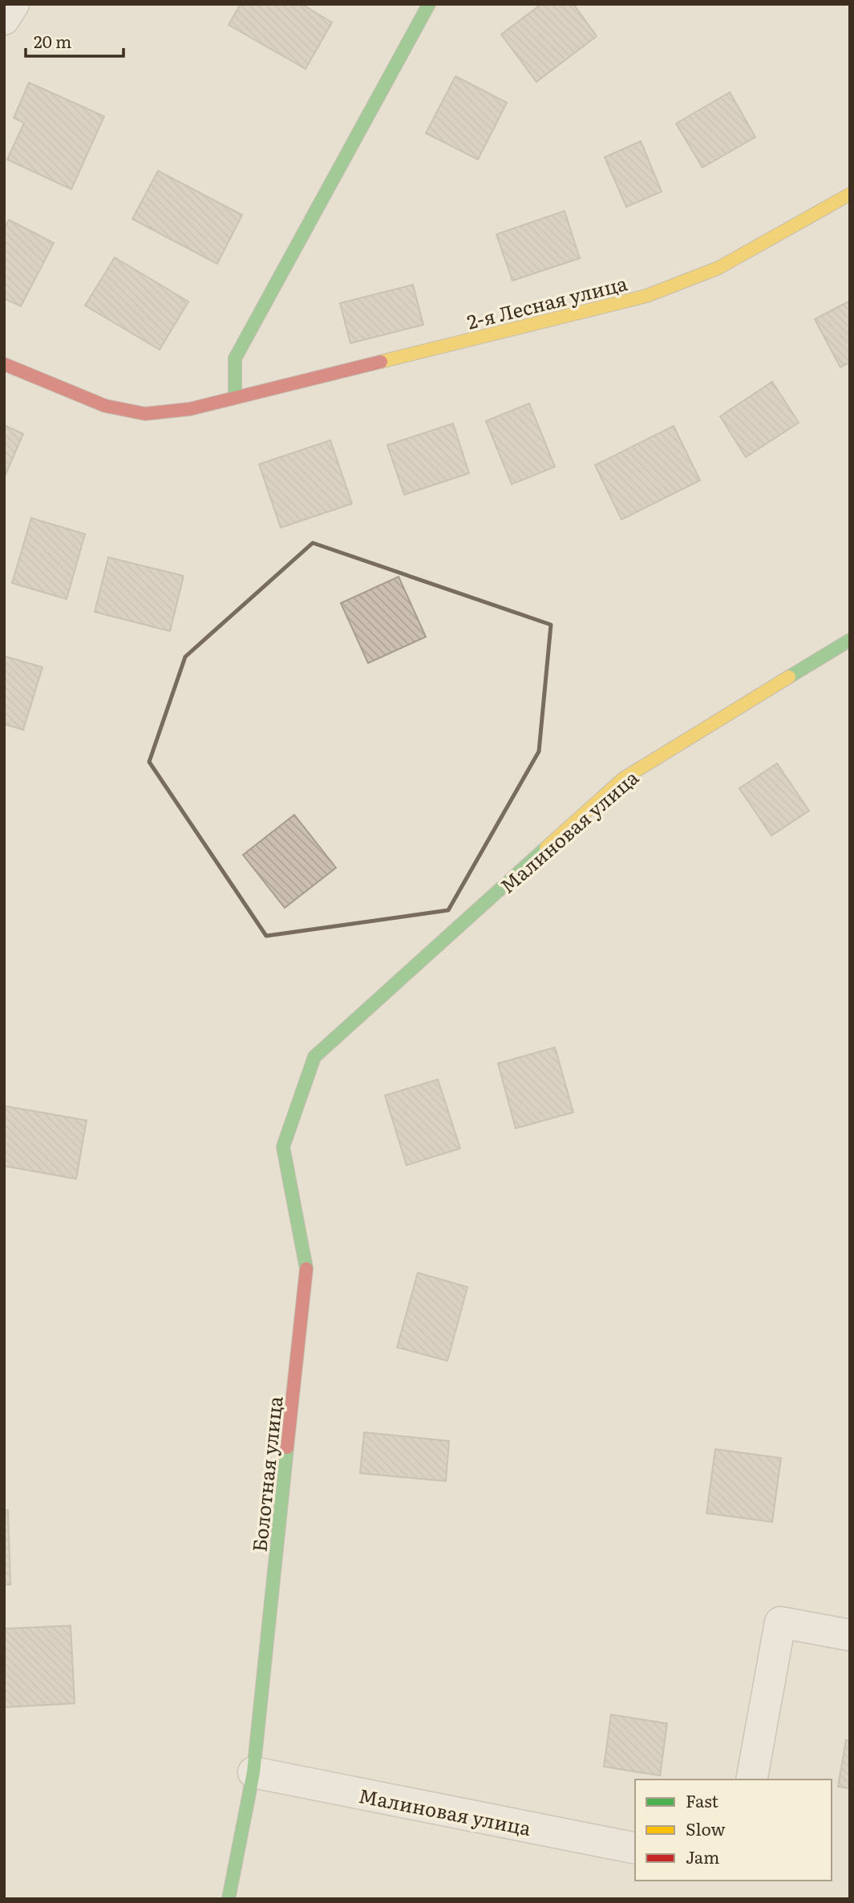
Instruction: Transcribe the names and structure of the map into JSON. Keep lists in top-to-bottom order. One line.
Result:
{"streets":{"street":["2-я Лесная улица","Малиновая улица","Болотная улица"]},"crossings":[["Малиновая улица","Болотная улица"]],"legend":["Fast","Slow","Jam"],"scale_bar":"20 m"}
